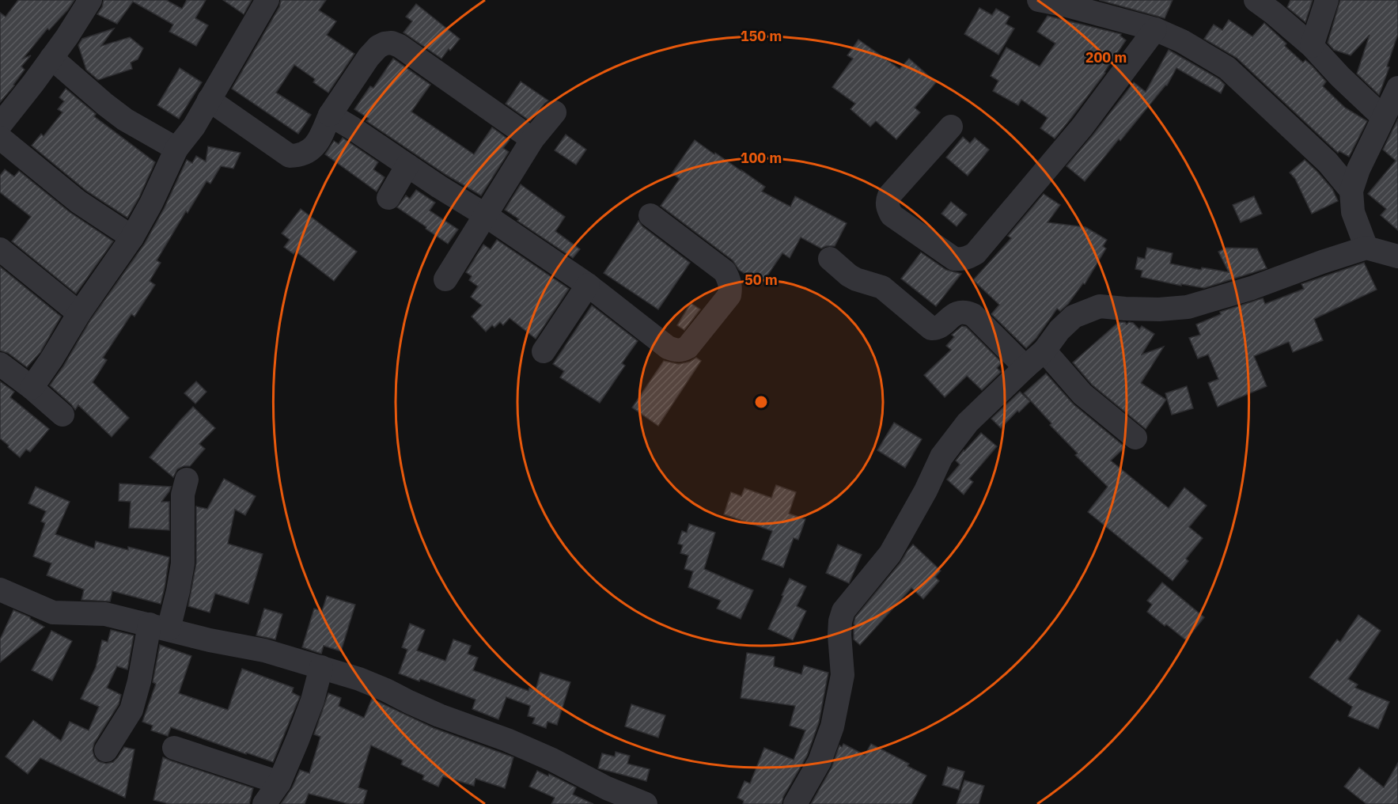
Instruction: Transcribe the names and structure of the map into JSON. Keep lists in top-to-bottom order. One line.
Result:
{"rings":["150 m","200 m","100 m","50 m"]}
